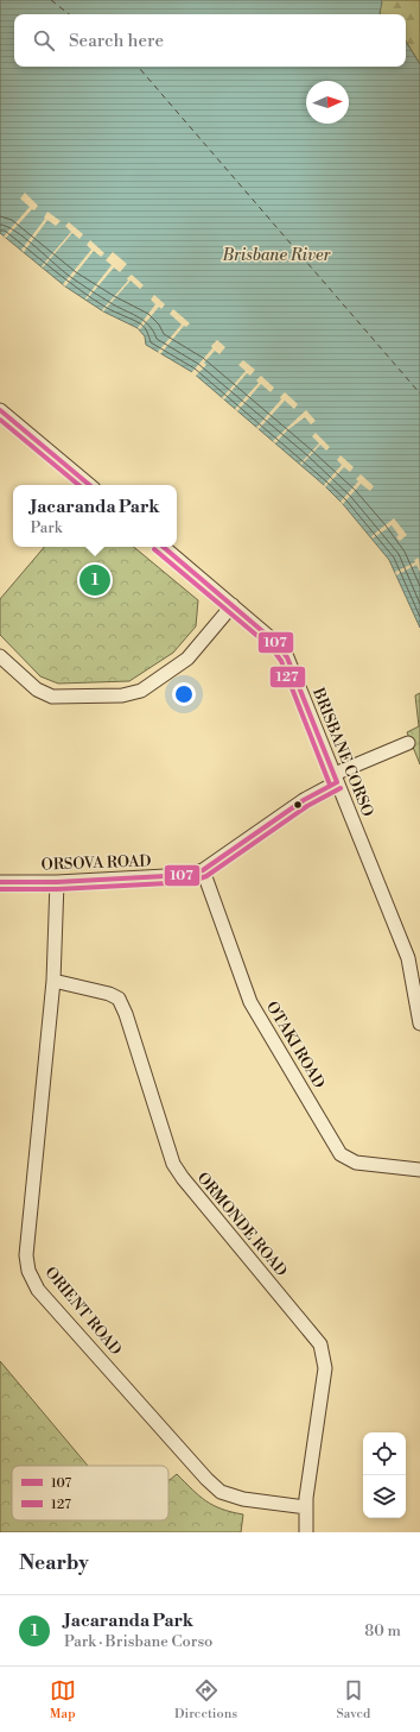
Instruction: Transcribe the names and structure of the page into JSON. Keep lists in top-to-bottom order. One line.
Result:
{"streets":{"street":["BRISBANE CORSO","ORSOVA ROAD","OTAKI ROAD","ORMONDE ROAD","ORIENT ROAD"]},"crossings":[["BRISBANE CORSO","ORSOVA ROAD"],["ORSOVA ROAD","OTAKI ROAD"],["ORSOVA ROAD","ORIENT ROAD"],["ORMONDE ROAD","ORIENT ROAD"]],"water":["Brisbane River"],"lines":["transit line 107","transit line 127"],"legend":["107","127"],"north":"right","page":{"search":"Search here","popup":["Jacaranda Park","Park"],"pins":"1","heading":"Nearby","list":[{"mark":"1","name":"Jacaranda Park","note":"Park · Brisbane Corso","value":"80 m"}],"nav":["Map","Directions","Saved"]}}
